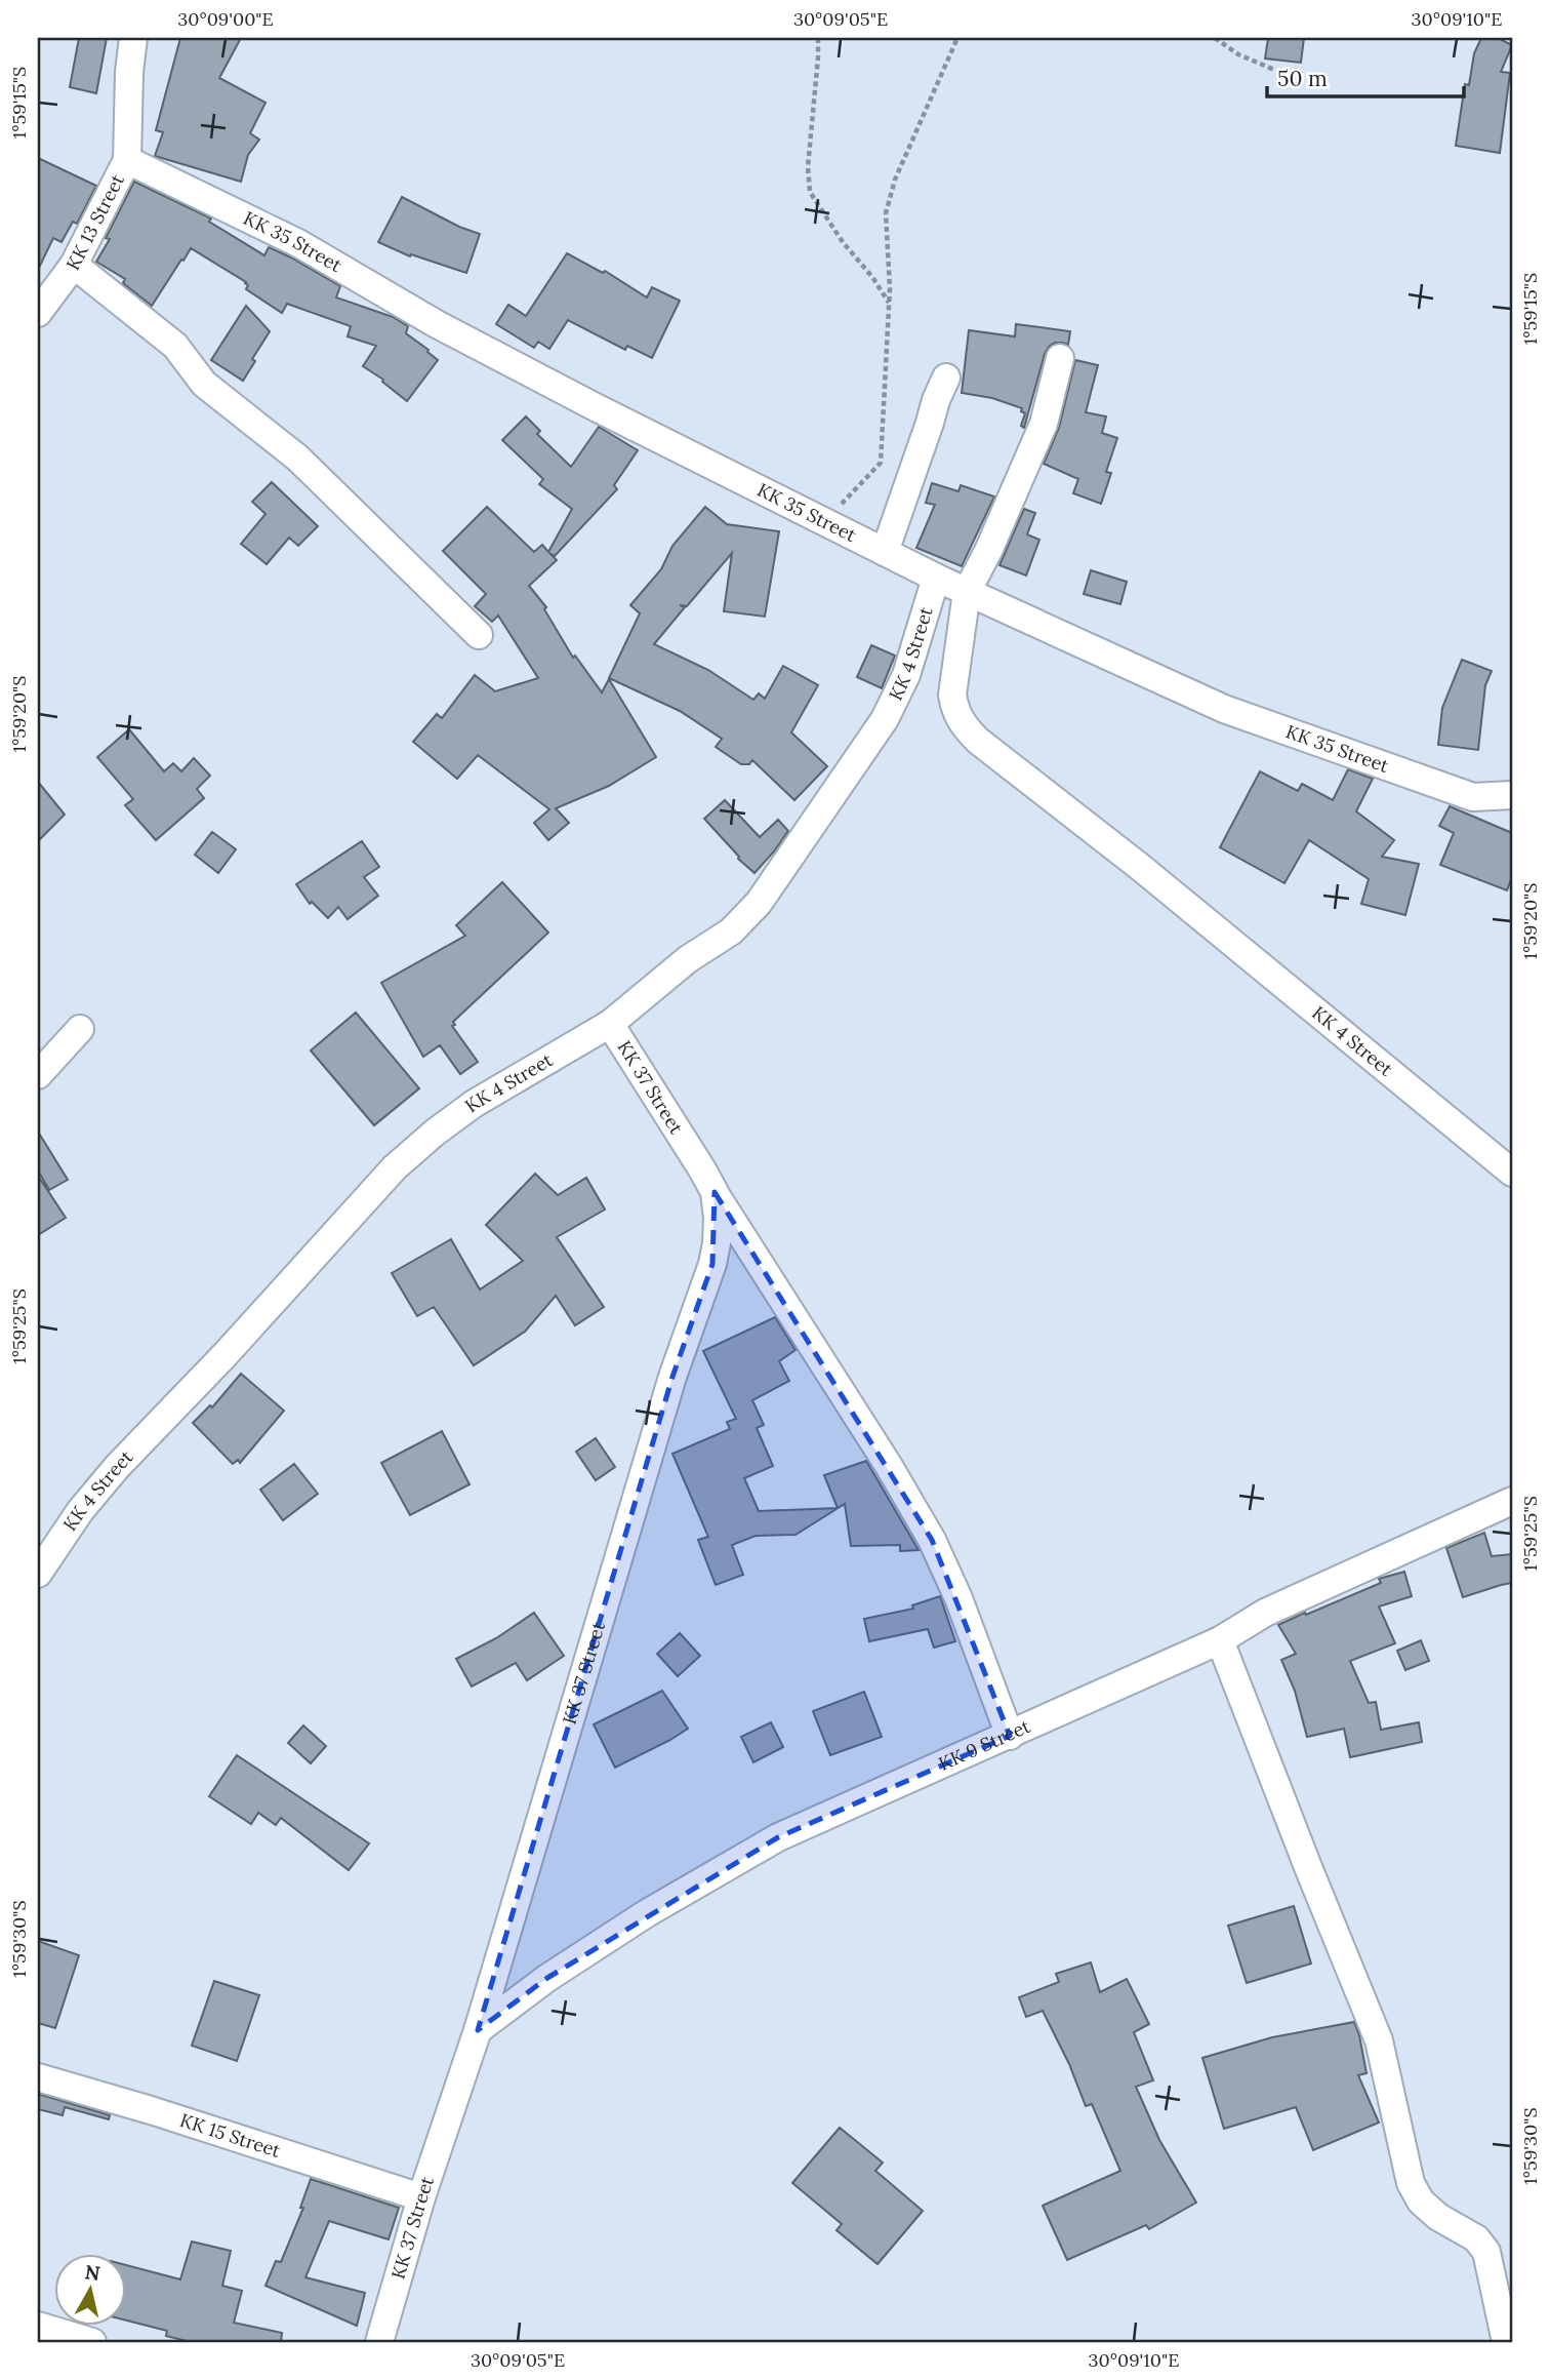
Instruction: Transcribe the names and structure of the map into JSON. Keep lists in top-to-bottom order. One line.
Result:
{"streets":{"street":["KK 13 Street","KK 35 Street","KK 4 Street","KK 37 Street","KK 9 Street","KK 15 Street"]},"crossings":[["KK 13 Street","KK 35 Street"],["KK 35 Street","KK 4 Street"],["KK 4 Street","KK 37 Street"],["KK 37 Street","KK 9 Street"],["KK 37 Street","KK 15 Street"]],"scale_bar":"50 m","north":"top","coordinates":["30°09'00\"E","30°09'05\"E","30°09'10\"E","1°59'15\"S","1°59'20\"S","1°59'25\"S","1°59'30\"S"]}
